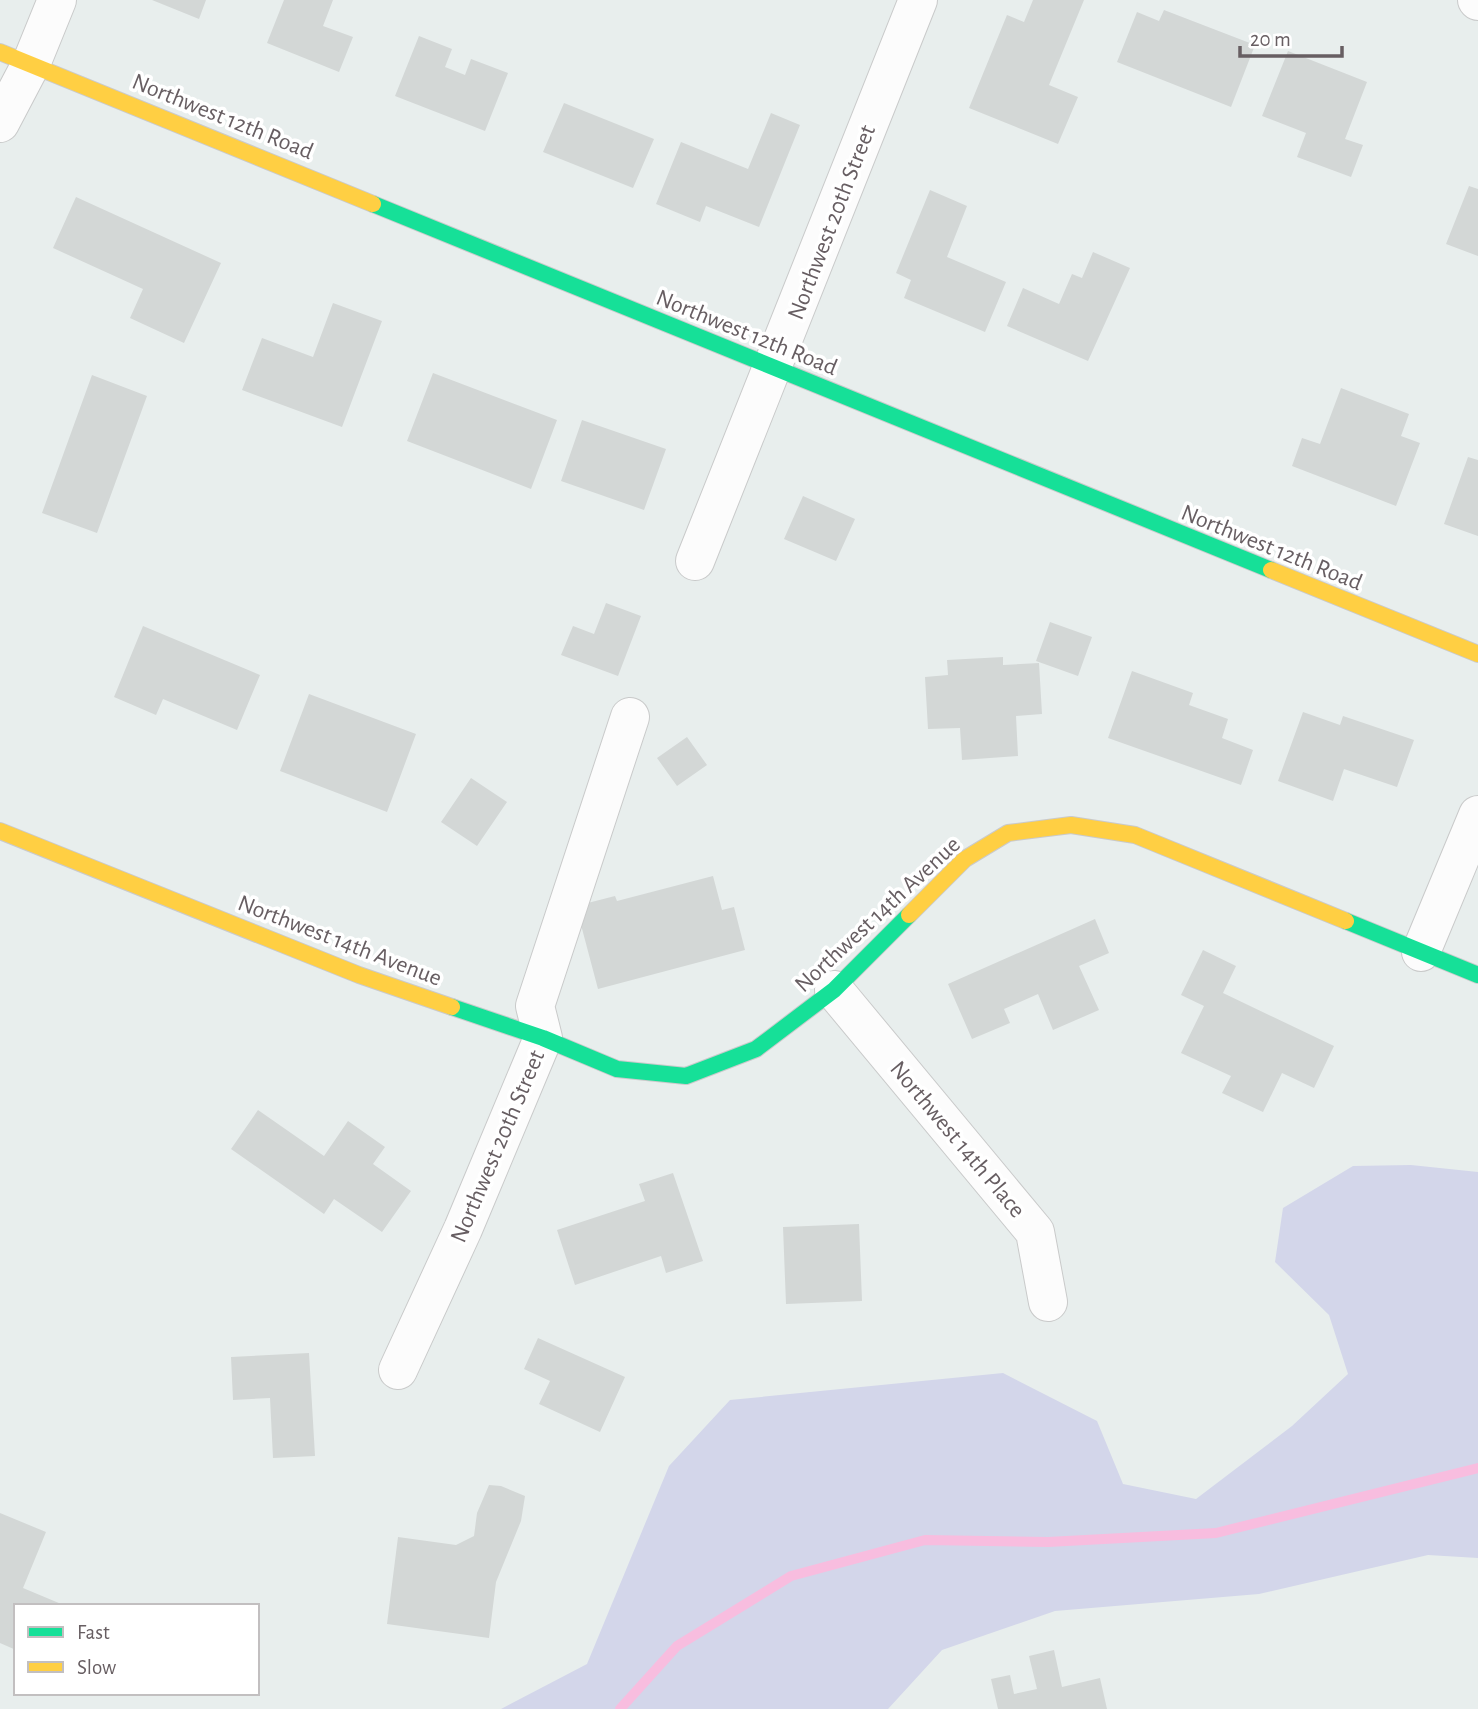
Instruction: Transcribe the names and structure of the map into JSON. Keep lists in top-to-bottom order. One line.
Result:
{"streets":{"street":["Northwest 12th Road","Northwest 20th Street","Northwest 14th Avenue","Northwest 14th Place"]},"crossings":[["Northwest 12th Road","Northwest 20th Street"],["Northwest 20th Street","Northwest 14th Avenue"],["Northwest 14th Avenue","Northwest 14th Place"]],"legend":["Fast","Slow"],"scale_bar":"20 m"}
